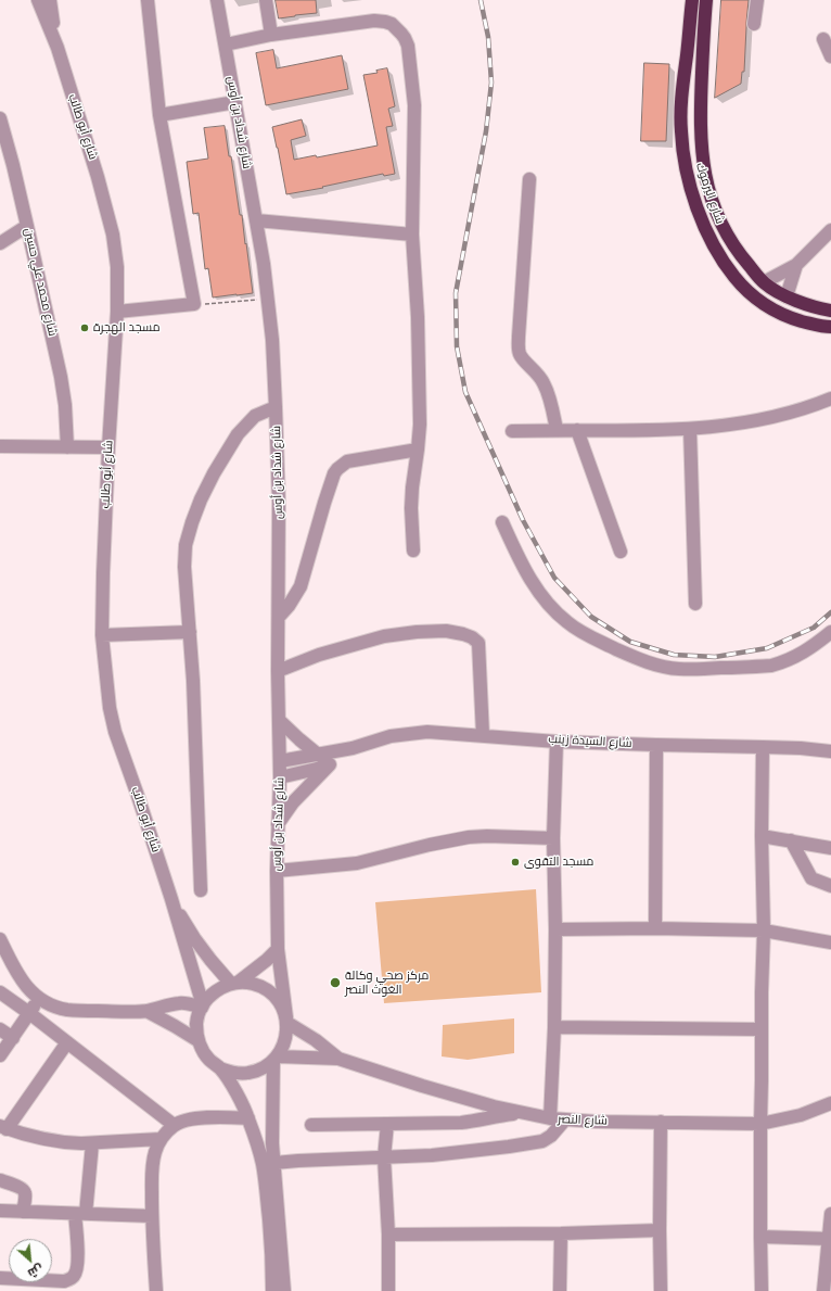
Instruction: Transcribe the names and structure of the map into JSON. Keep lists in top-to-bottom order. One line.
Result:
{"streets":{"highway":["شارع اليرموك"],"street":["شارع شداد بن أوس","شارع أبو طالب","شارع محمد علي حسين","شارع السيدة زينب","شارع النصر"]},"crossings":[["شارع شداد بن أوس","شارع أبو طالب"],["شارع شداد بن أوس","شارع السيدة زينب"],["شارع شداد بن أوس","شارع النصر"],["شارع أبو طالب","شارع النصر"]],"places":["مسجد الهجرة","مسجد التقوى","مركز صحي وكالة الغوث النصر"],"north":"bottom right"}
